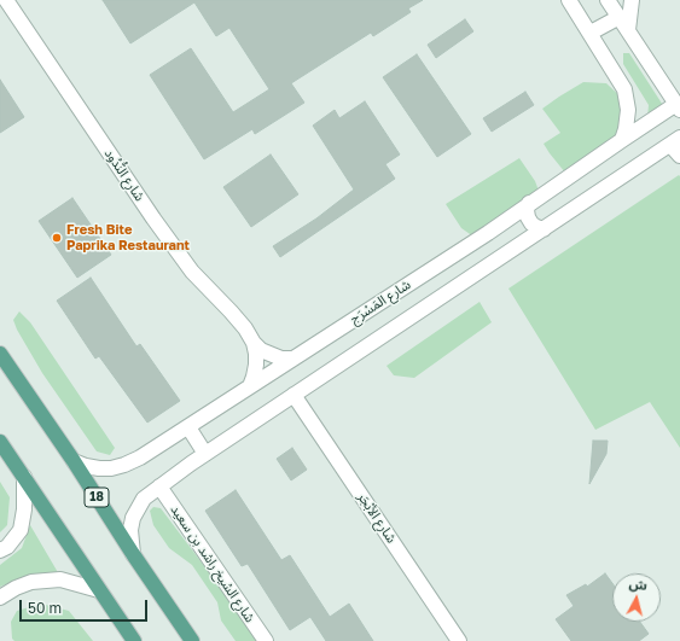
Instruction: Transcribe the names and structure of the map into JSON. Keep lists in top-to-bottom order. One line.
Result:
{"streets":{"main road":["18"],"street":["شارع النُّدُود","شارع المَسْرَج","شارع الأبْجَر","شارع الشيخ راشد بن سعيد"]},"crossings":[["شارع النُّدُود","شارع المَسْرَج"],["شارع المَسْرَج","18"]],"places":["Fresh Bite Paprika Restaurant"],"scale_bar":"50 m","north":"top"}
